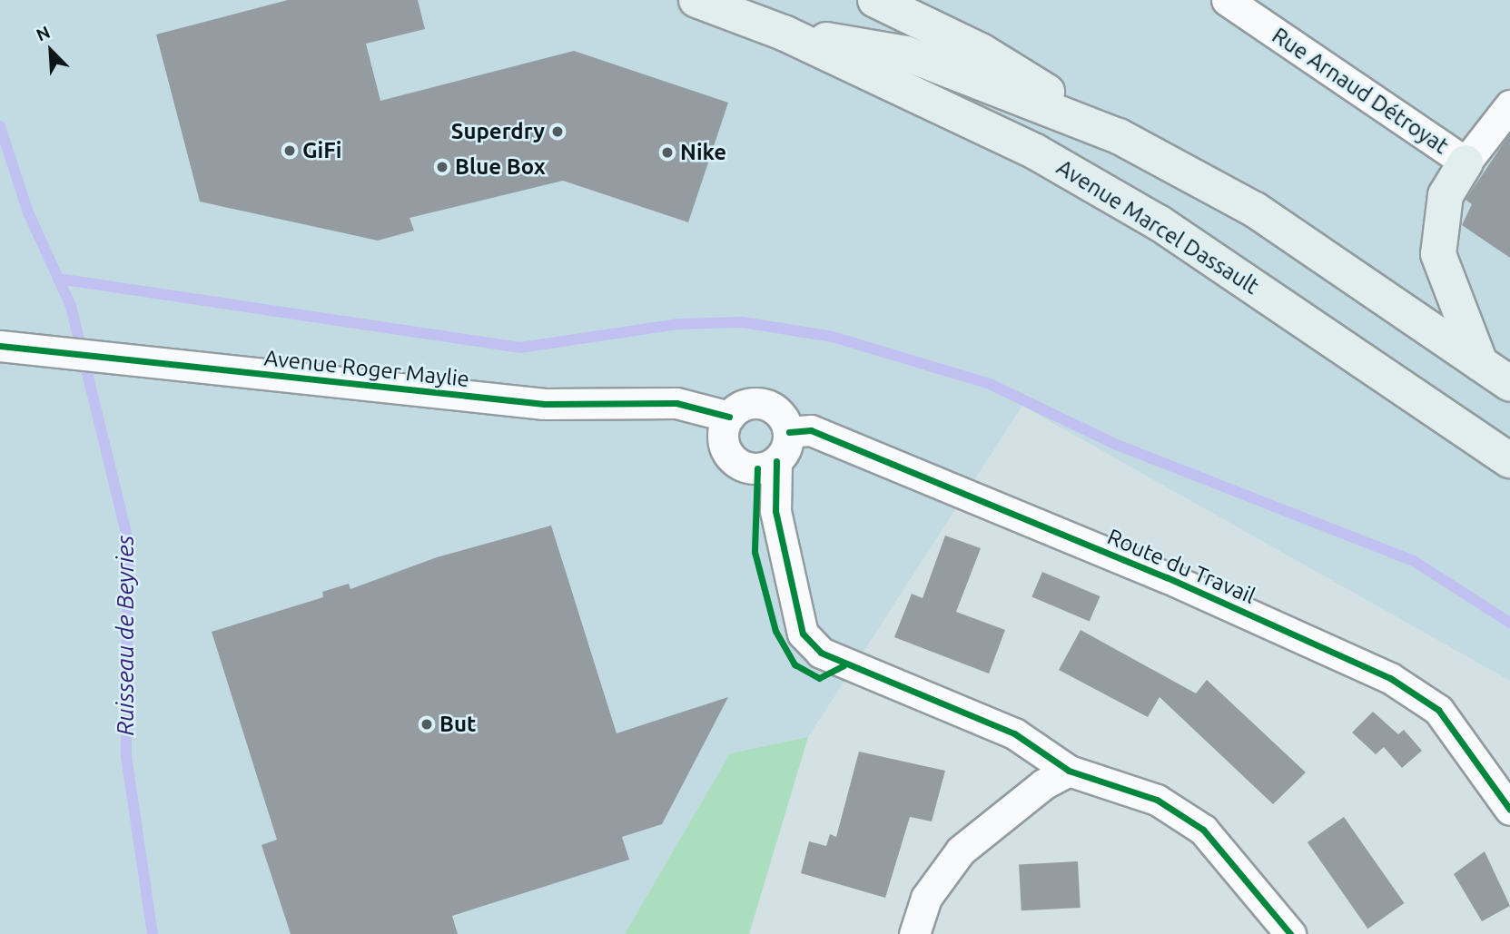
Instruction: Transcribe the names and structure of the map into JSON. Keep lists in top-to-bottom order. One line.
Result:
{"streets":{"main road":["Avenue Marcel Dassault"],"street":["Rue Arnaud Détroyat","Avenue Roger Maylie","Route du Travail"]},"crossings":[["Avenue Roger Maylie","Route du Travail"]],"water":["Ruisseau de Beyries"],"places":["Superdry","GiFi","Nike","Blue Box","But"],"north":"top left"}
